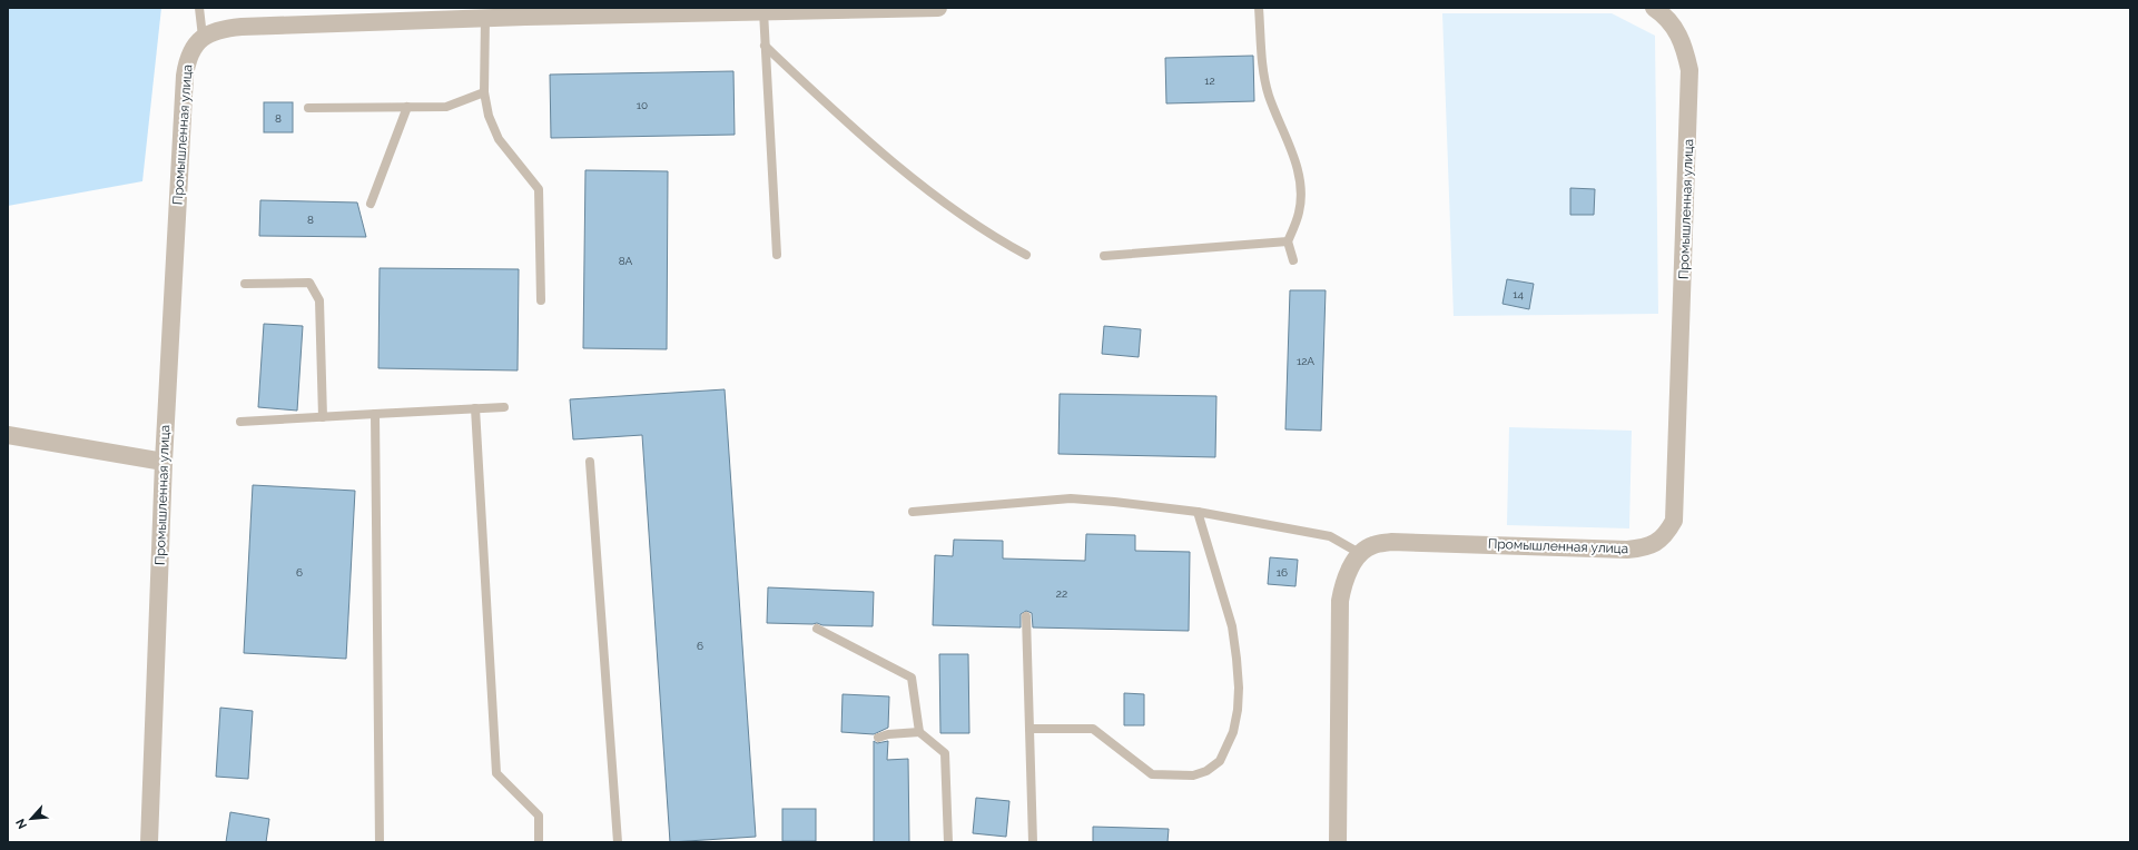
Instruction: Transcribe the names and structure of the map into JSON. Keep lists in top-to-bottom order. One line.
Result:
{"streets":{"street":["Промышленная улица"]},"house_numbers":["12","10","8","8","8А","14","12А","6","16","22","6"],"north":"bottom left"}
